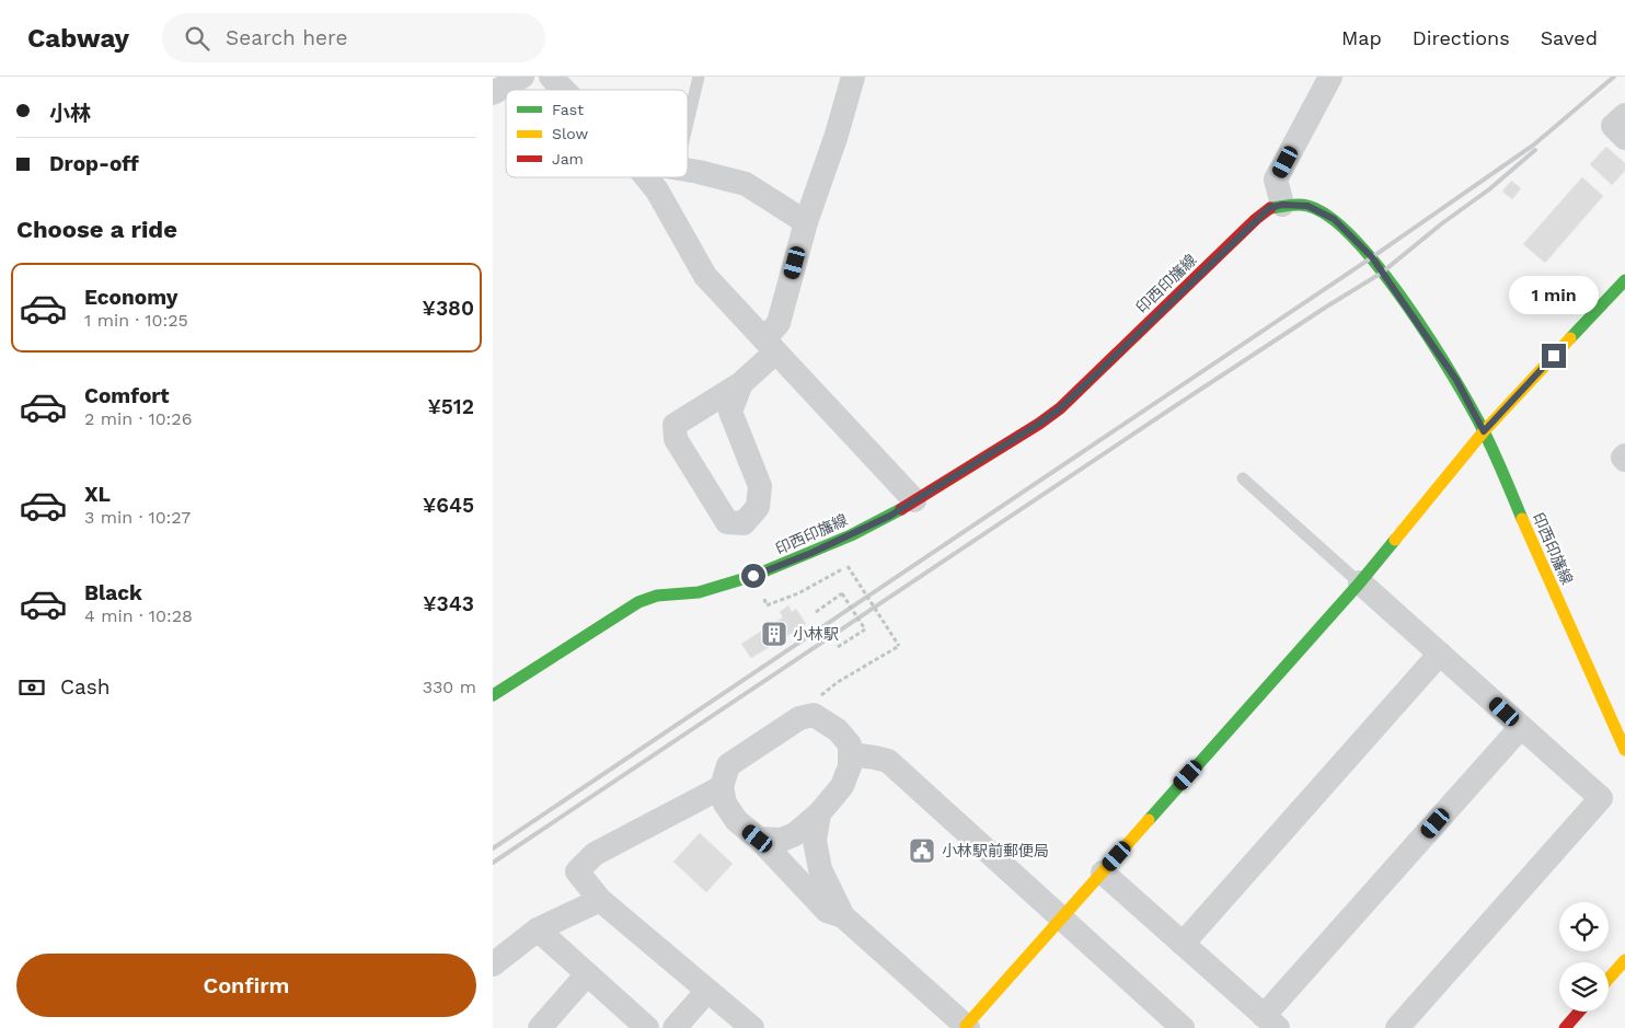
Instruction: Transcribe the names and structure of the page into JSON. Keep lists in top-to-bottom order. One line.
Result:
{"streets":{"main road":["印西印旛線"]},"places":{"building":["小林駅"],"public building":["小林駅前郵便局"]},"legend":["Fast","Slow","Jam"],"page":{"header":"Cabway","search":"Search here","nav":["Map","Directions","Saved"],"banner":["小林","Drop-off"],"heading":"Choose a ride","list":[{"name":"Economy","note":"1 min · 10:25","value":"¥380"},{"name":"Comfort","note":"2 min · 10:26","value":"¥512"},{"name":"XL","note":"3 min · 10:27","value":"¥645"},{"name":"Black","note":"4 min · 10:28","value":"¥343"}],"bubble":"1 min","pay":["Cash","330 m"],"buttons":"Confirm"}}
